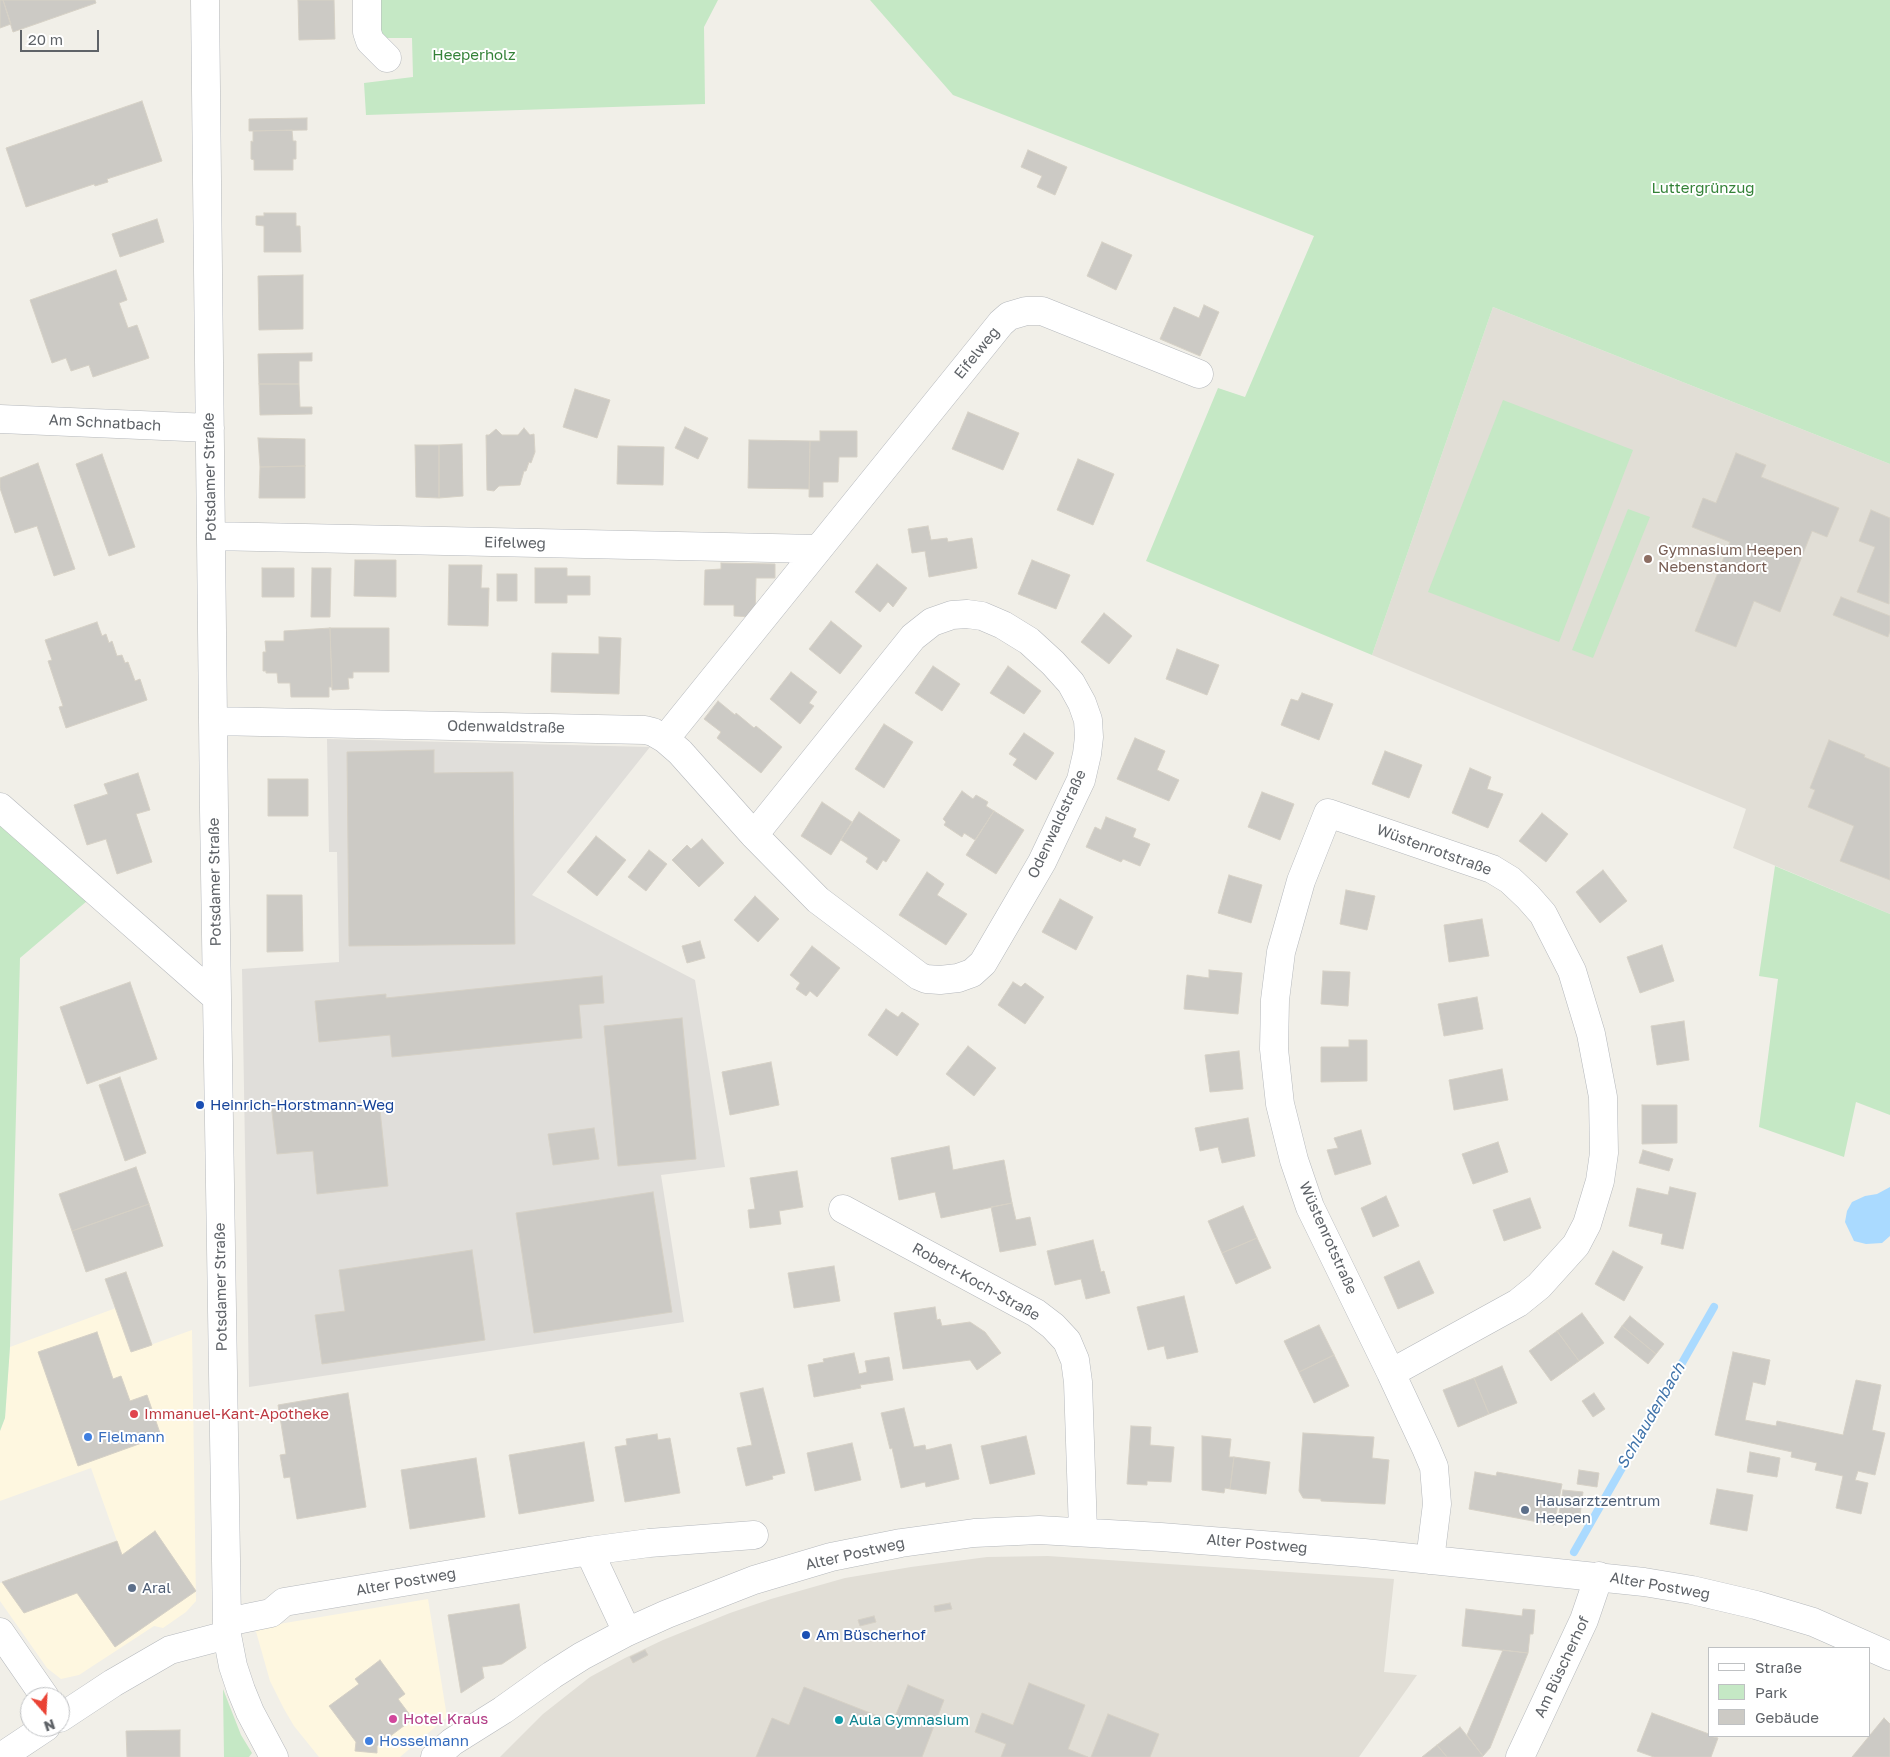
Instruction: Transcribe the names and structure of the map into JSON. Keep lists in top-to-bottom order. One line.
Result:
{"streets":{"street":["Eifelweg","Am Schnatbach","Potsdamer Straße","Odenwaldstraße","Wüstenrotstraße","Robert-Koch-Straße","Alter Postweg","Am Büscherhof"]},"crossings":[["Eifelweg","Potsdamer Straße"],["Eifelweg","Odenwaldstraße"],["Am Schnatbach","Potsdamer Straße"],["Potsdamer Straße","Odenwaldstraße"],["Potsdamer Straße","Alter Postweg"],["Wüstenrotstraße","Alter Postweg"],["Robert-Koch-Straße","Alter Postweg"],["Alter Postweg","Am Büscherhof"]],"water":["Schlaudenbach"],"parks":["Heeperholz","Luttergrünzug"],"places":["Gymnasium Heepen Nebenstandort","Heinrich-Horstmann-Weg","Immanuel-Kant-Apotheke","Fielmann","Hausarztzentrum Heepen","Aral","Am Büscherhof","Hotel Kraus","Aula Gymnasium","Hosselmann"],"legend":["Straße","Park","Gebäude"],"scale_bar":"20 m","north":"bottom"}
